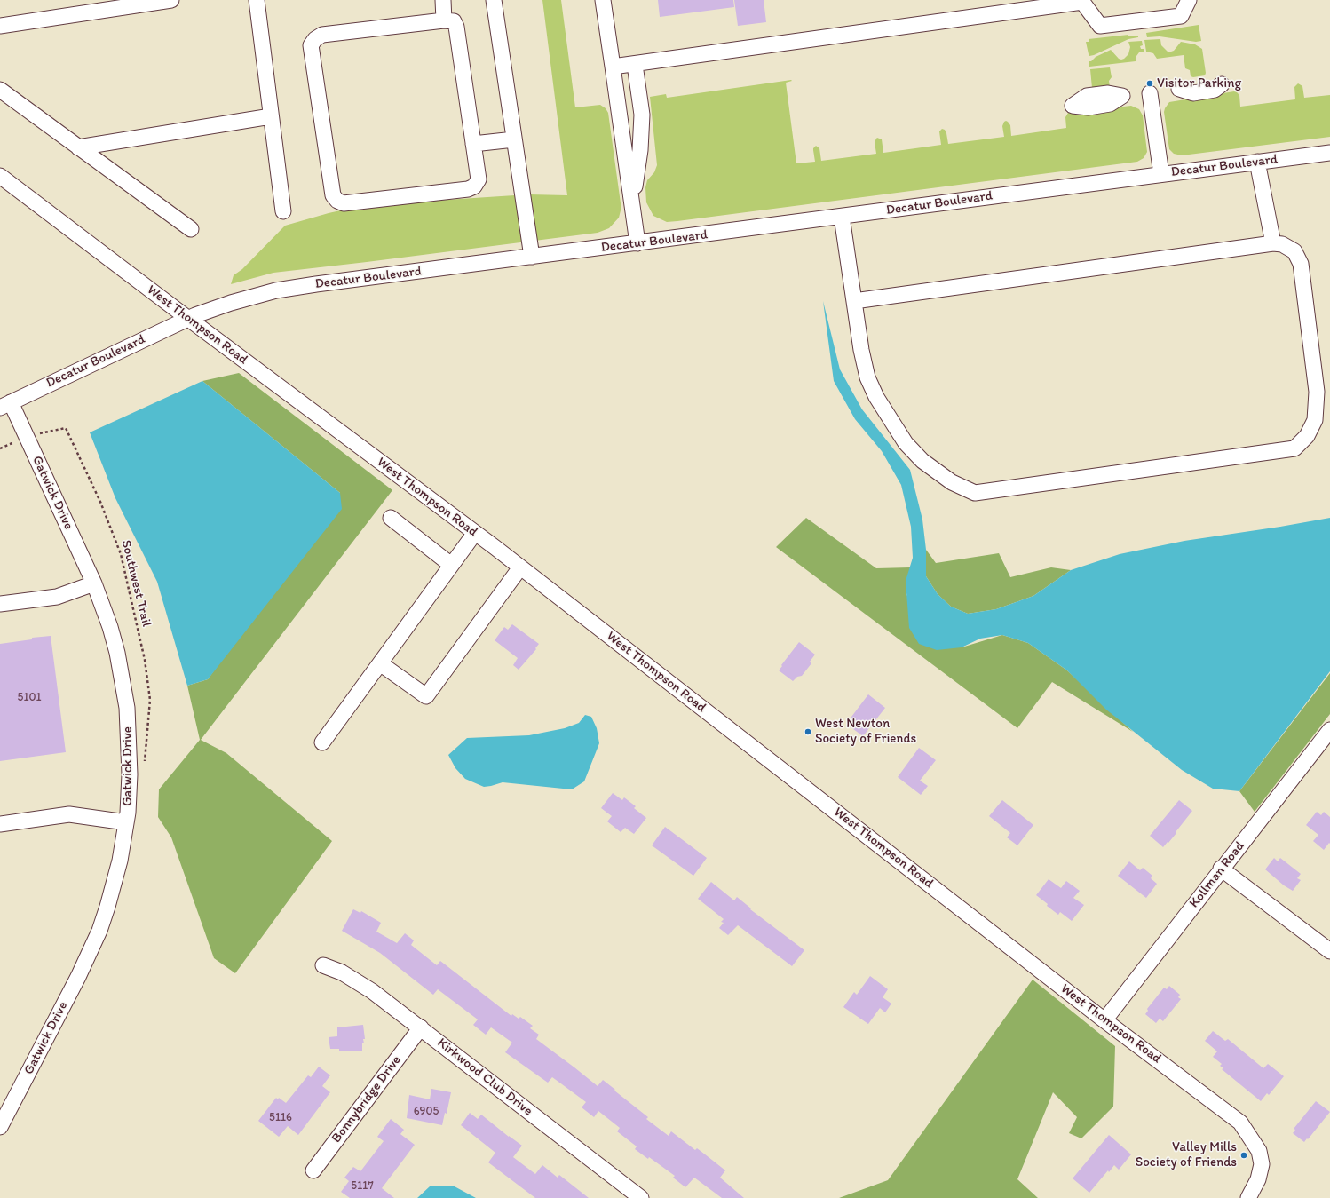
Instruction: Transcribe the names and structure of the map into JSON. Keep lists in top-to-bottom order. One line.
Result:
{"streets":{"street":["Decatur Boulevard","West Thompson Road","Gatwick Drive","Kollman Road","Kirkwood Club Drive","Bonnybridge Drive"],"path":["Southwest Trail"]},"crossings":[["Decatur Boulevard","West Thompson Road"],["Decatur Boulevard","Gatwick Drive"],["West Thompson Road","Kollman Road"],["Gatwick Drive","Southwest Trail"],["Kirkwood Club Drive","Bonnybridge Drive"]],"places":["Visitor Parking","West Newton Society of Friends","Valley Mills Society of Friends"],"house_numbers":["5101","6905","5116","5117"]}
